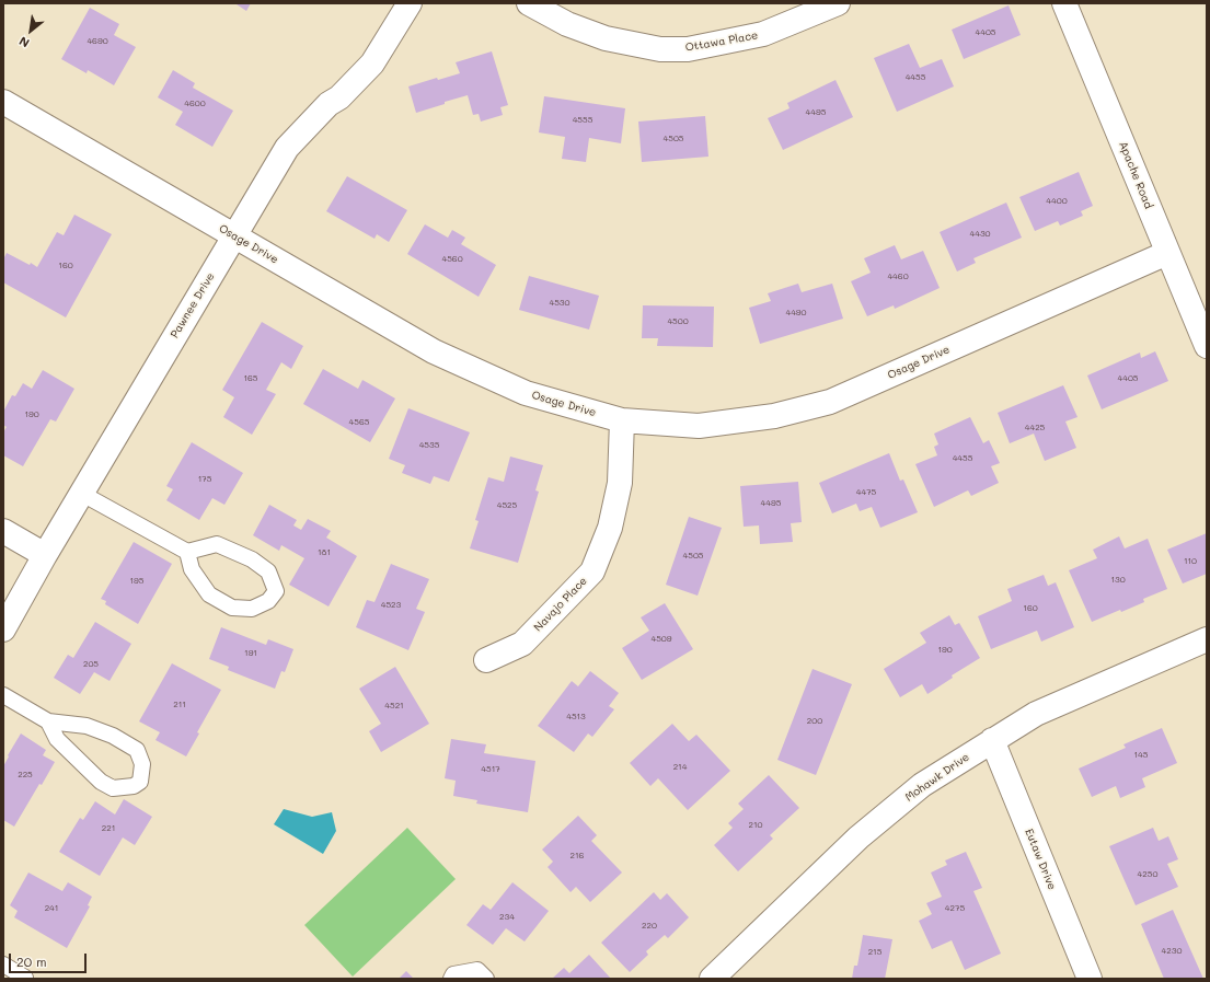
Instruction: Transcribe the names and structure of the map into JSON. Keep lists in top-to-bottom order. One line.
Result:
{"streets":{"street":["Ottawa Place","Apache Road","Osage Drive","Pawnee Drive","Navajo Place","Mohawk Drive","Eutaw Drive"]},"crossings":[["Apache Road","Osage Drive"],["Osage Drive","Pawnee Drive"],["Osage Drive","Navajo Place"],["Mohawk Drive","Eutaw Drive"]],"house_numbers":["4405","4690","4455","4600","4495","4555","4505","4400","4430","4560","160","4460","4530","4490","4500","165","4405","190","4565","4425","4535","4455","175","4475","4495","4525","181","4505","110","130","195","4523","160","4509","190","191","205","211","4521","4513","200","145","214","4517","225","210","221","216","4250","241","4275","234","220","4230","215"],"scale_bar":"20 m","north":"bottom left"}
